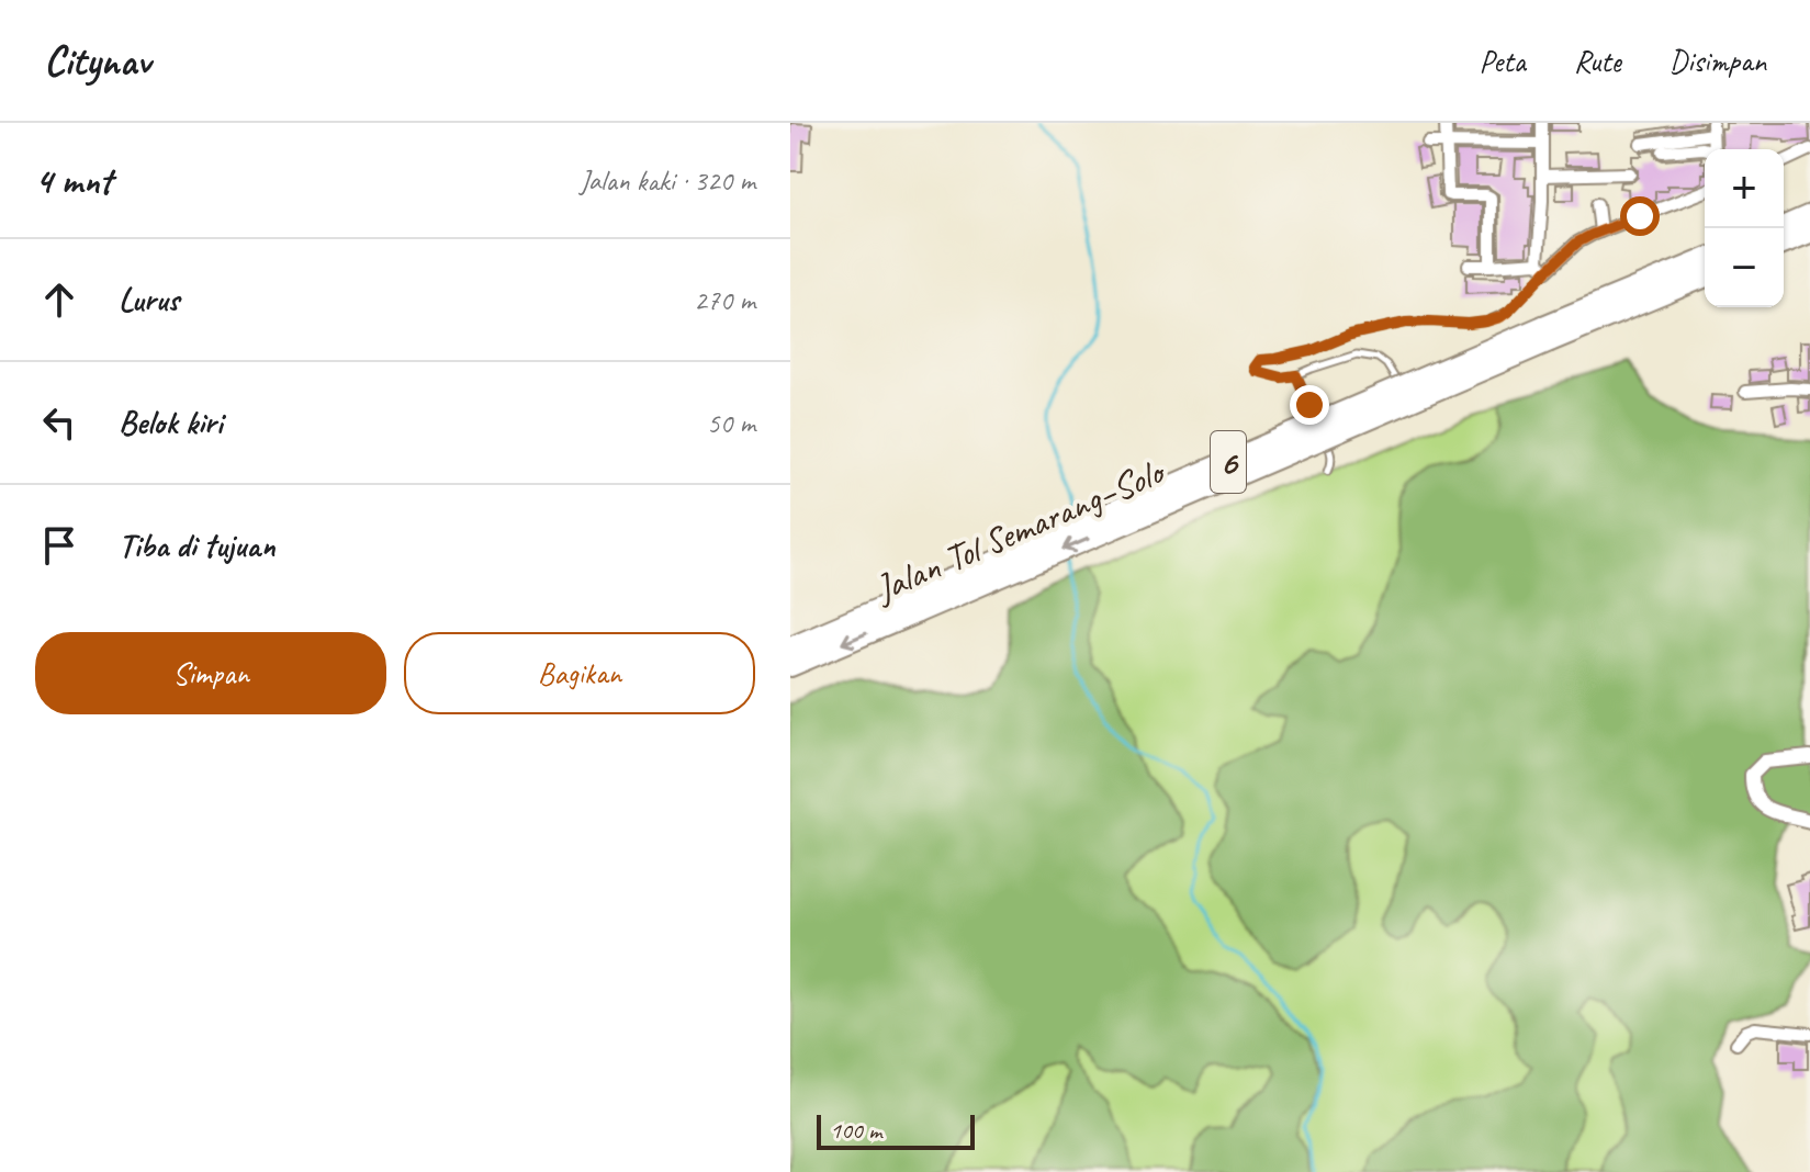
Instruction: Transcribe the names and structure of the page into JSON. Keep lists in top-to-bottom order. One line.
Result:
{"streets":{"highway":["6","Jalan Tol Semarang–Solo"]},"scale_bar":"100 m","page":{"header":"Citynav","nav":["Peta","Rute","Disimpan"],"heading":["4 mnt","Jalan kaki · 320 m"],"map_buttons":["+","−"],"list":[["Lurus","270 m"],["Belok kiri","50 m"],"Tiba di tujuan"],"buttons":["Simpan","Bagikan"],"scale":"100 m"}}
